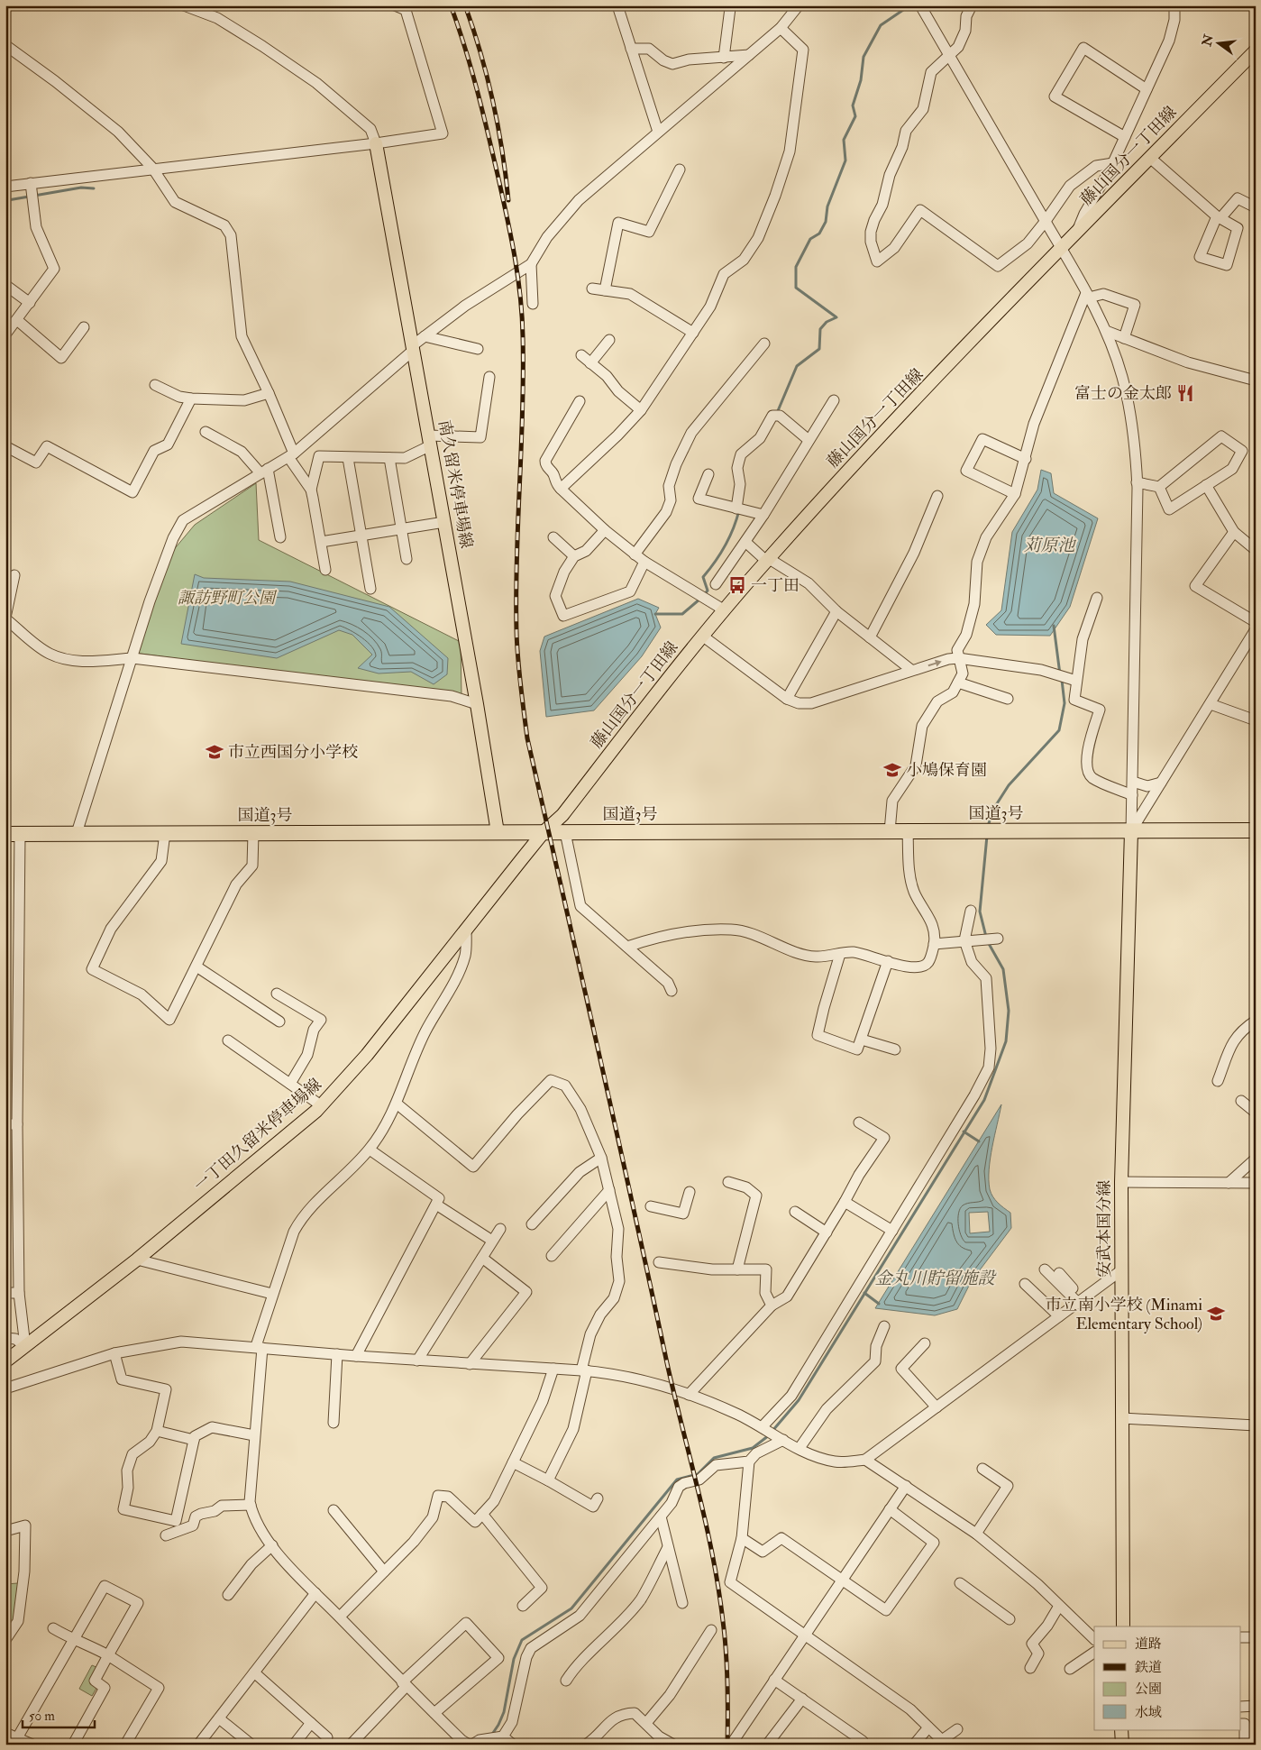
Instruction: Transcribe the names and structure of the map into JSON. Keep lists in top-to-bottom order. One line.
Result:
{"streets":{"highway":["国道3号"],"main road":["藤山国分一丁田線","南久留米停車場線","一丁田久留米停車場線","安武本国分線"]},"crossings":[["藤山国分一丁田線","国道3号"],["藤山国分一丁田線","一丁田久留米停車場線"],["南久留米停車場線","国道3号"],["国道3号","一丁田久留米停車場線"],["国道3号","安武本国分線"]],"water":["苅原池","金丸川貯留施設"],"parks":["諏訪野町公園"],"places":{"restaurant":["富士の金太郎"],"bus stop":["一丁田"],"school or university":["市立西国分小学校","小鳩保育園","市立南小学校 (Minami Elementary School)"]},"legend":["道路","鉄道","公園","水域"],"scale_bar":"50 m","north":"left"}
